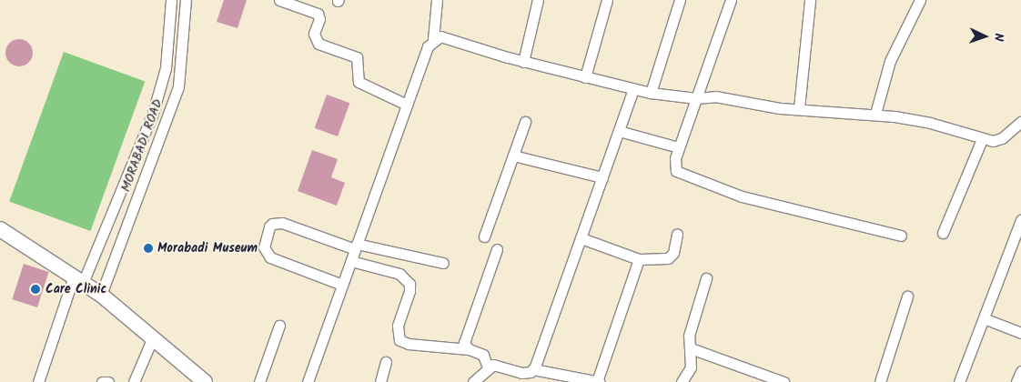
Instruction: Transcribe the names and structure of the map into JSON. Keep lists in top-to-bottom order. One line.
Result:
{"streets":{"street":["MORABADI ROAD"]},"places":["Morabadi Museum","Care Clinic"],"north":"right"}
